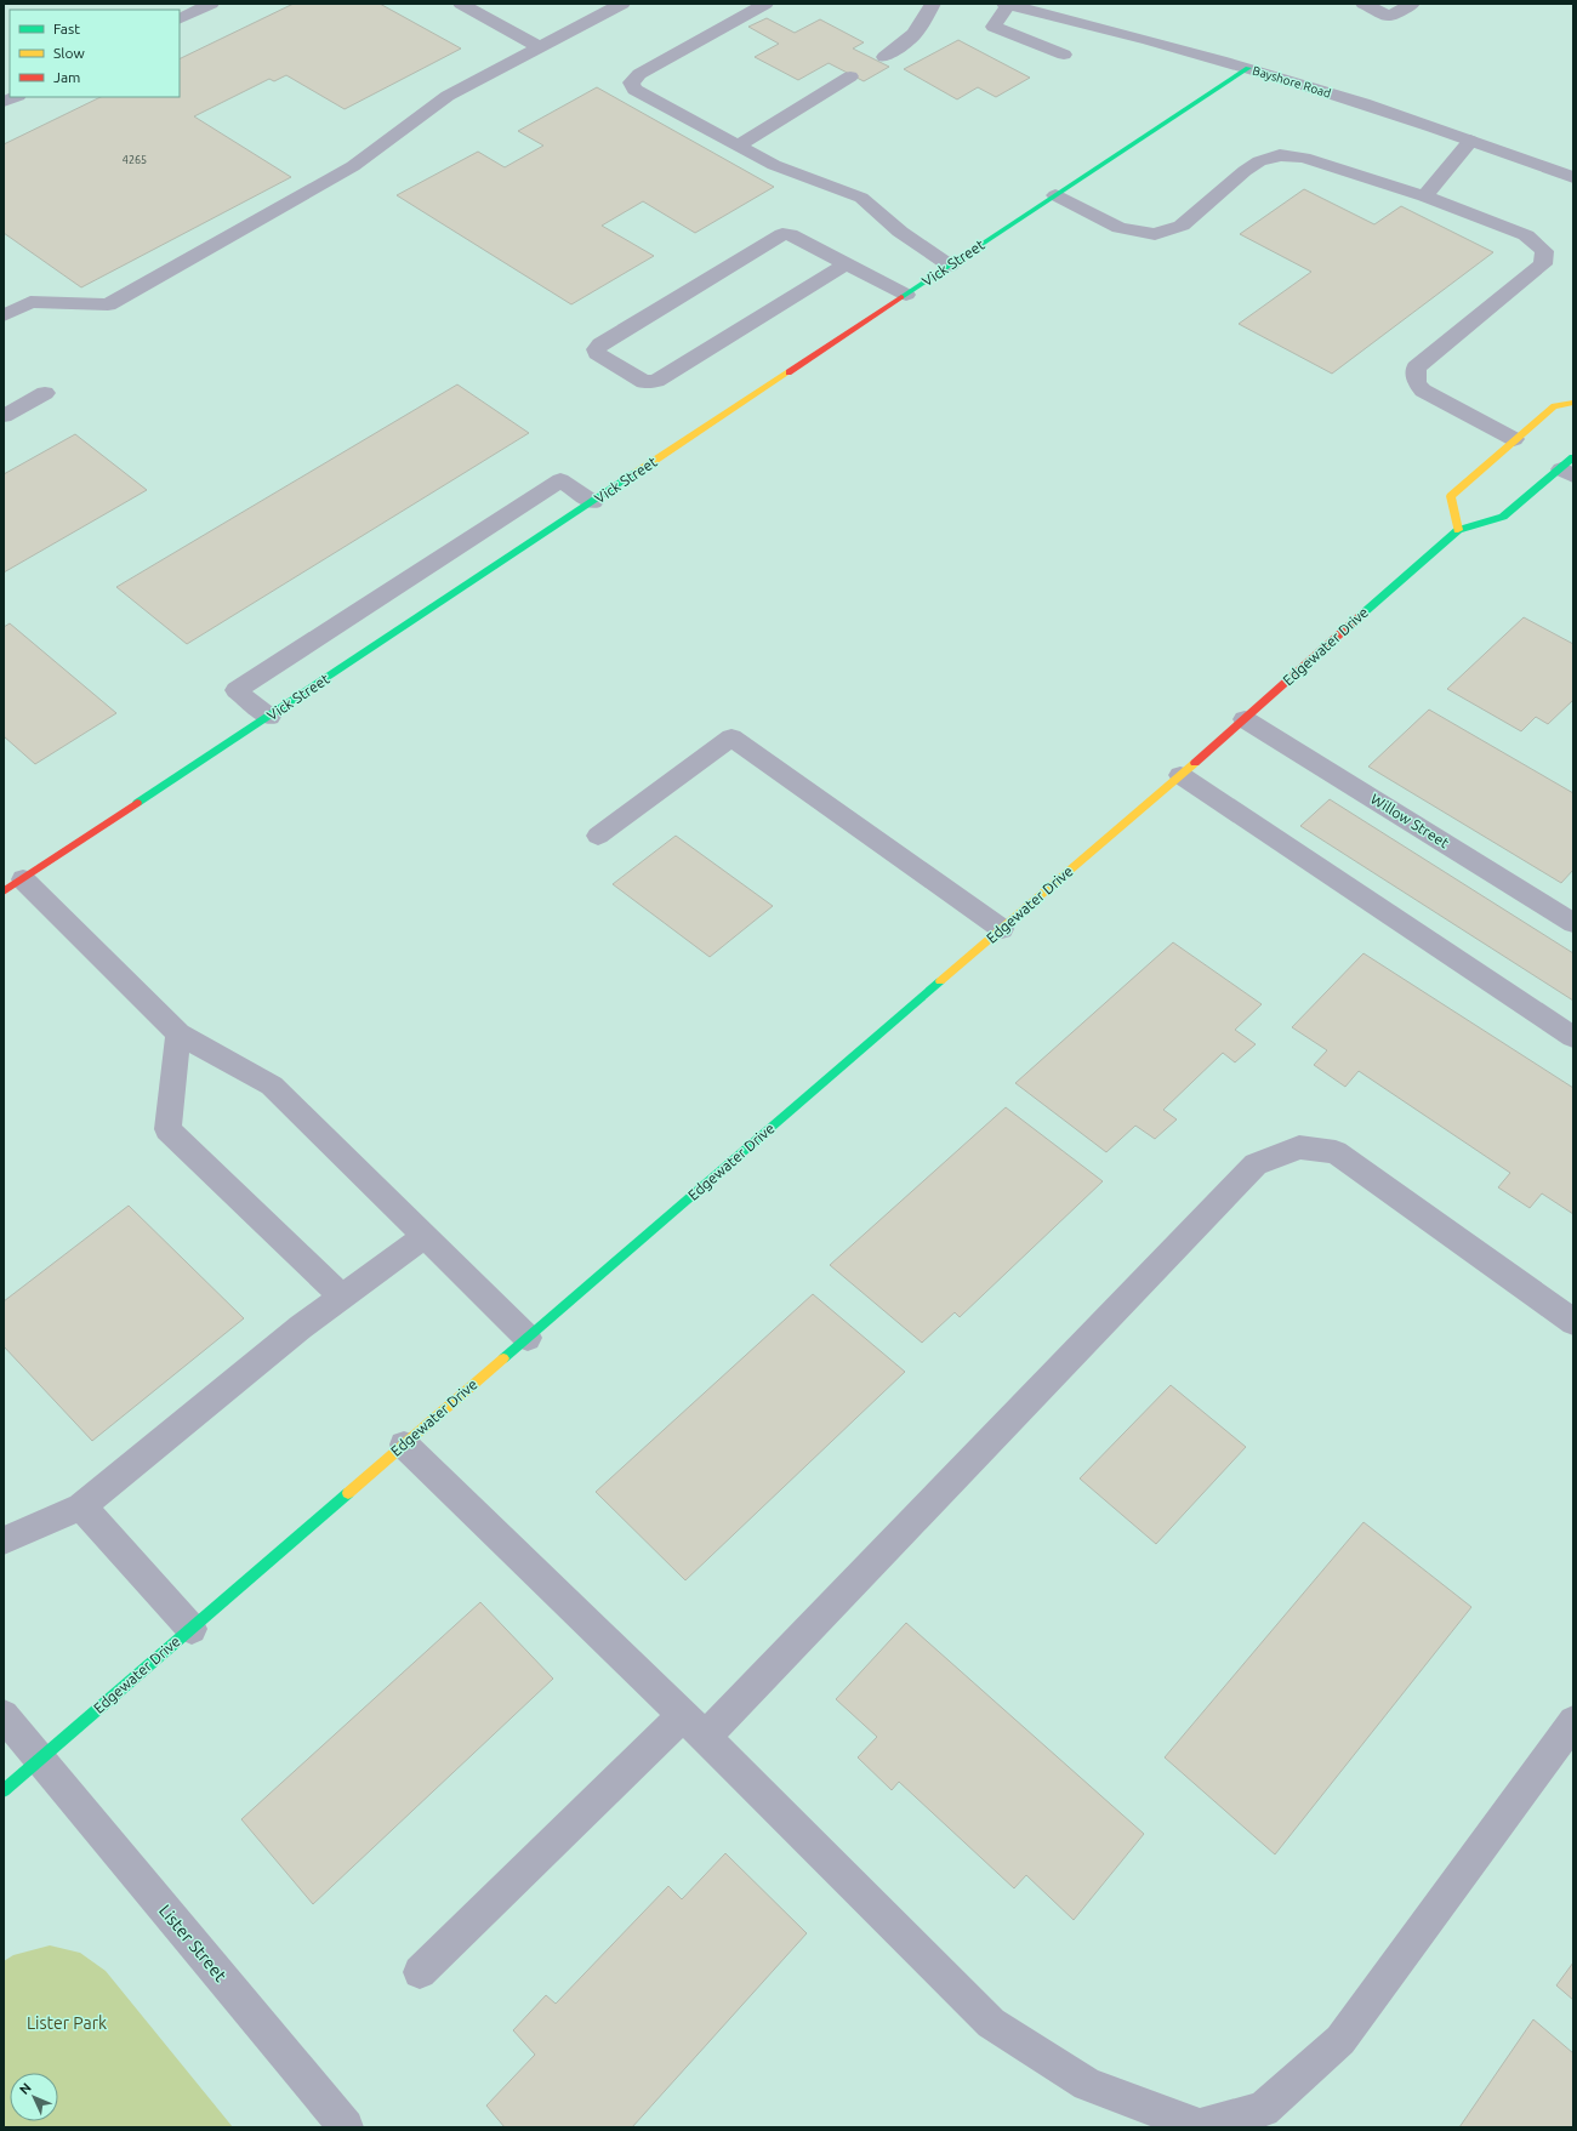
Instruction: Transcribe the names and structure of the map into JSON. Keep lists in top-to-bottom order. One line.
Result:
{"streets":{"street":["Bayshore Road","Vick Street","Edgewater Drive","Willow Street","Lister Street"]},"crossings":[["Bayshore Road","Vick Street"],["Edgewater Drive","Willow Street"],["Edgewater Drive","Lister Street"]],"parks":["Lister Park"],"house_numbers":["4265"],"legend":["Fast","Slow","Jam"],"north":"top left"}
